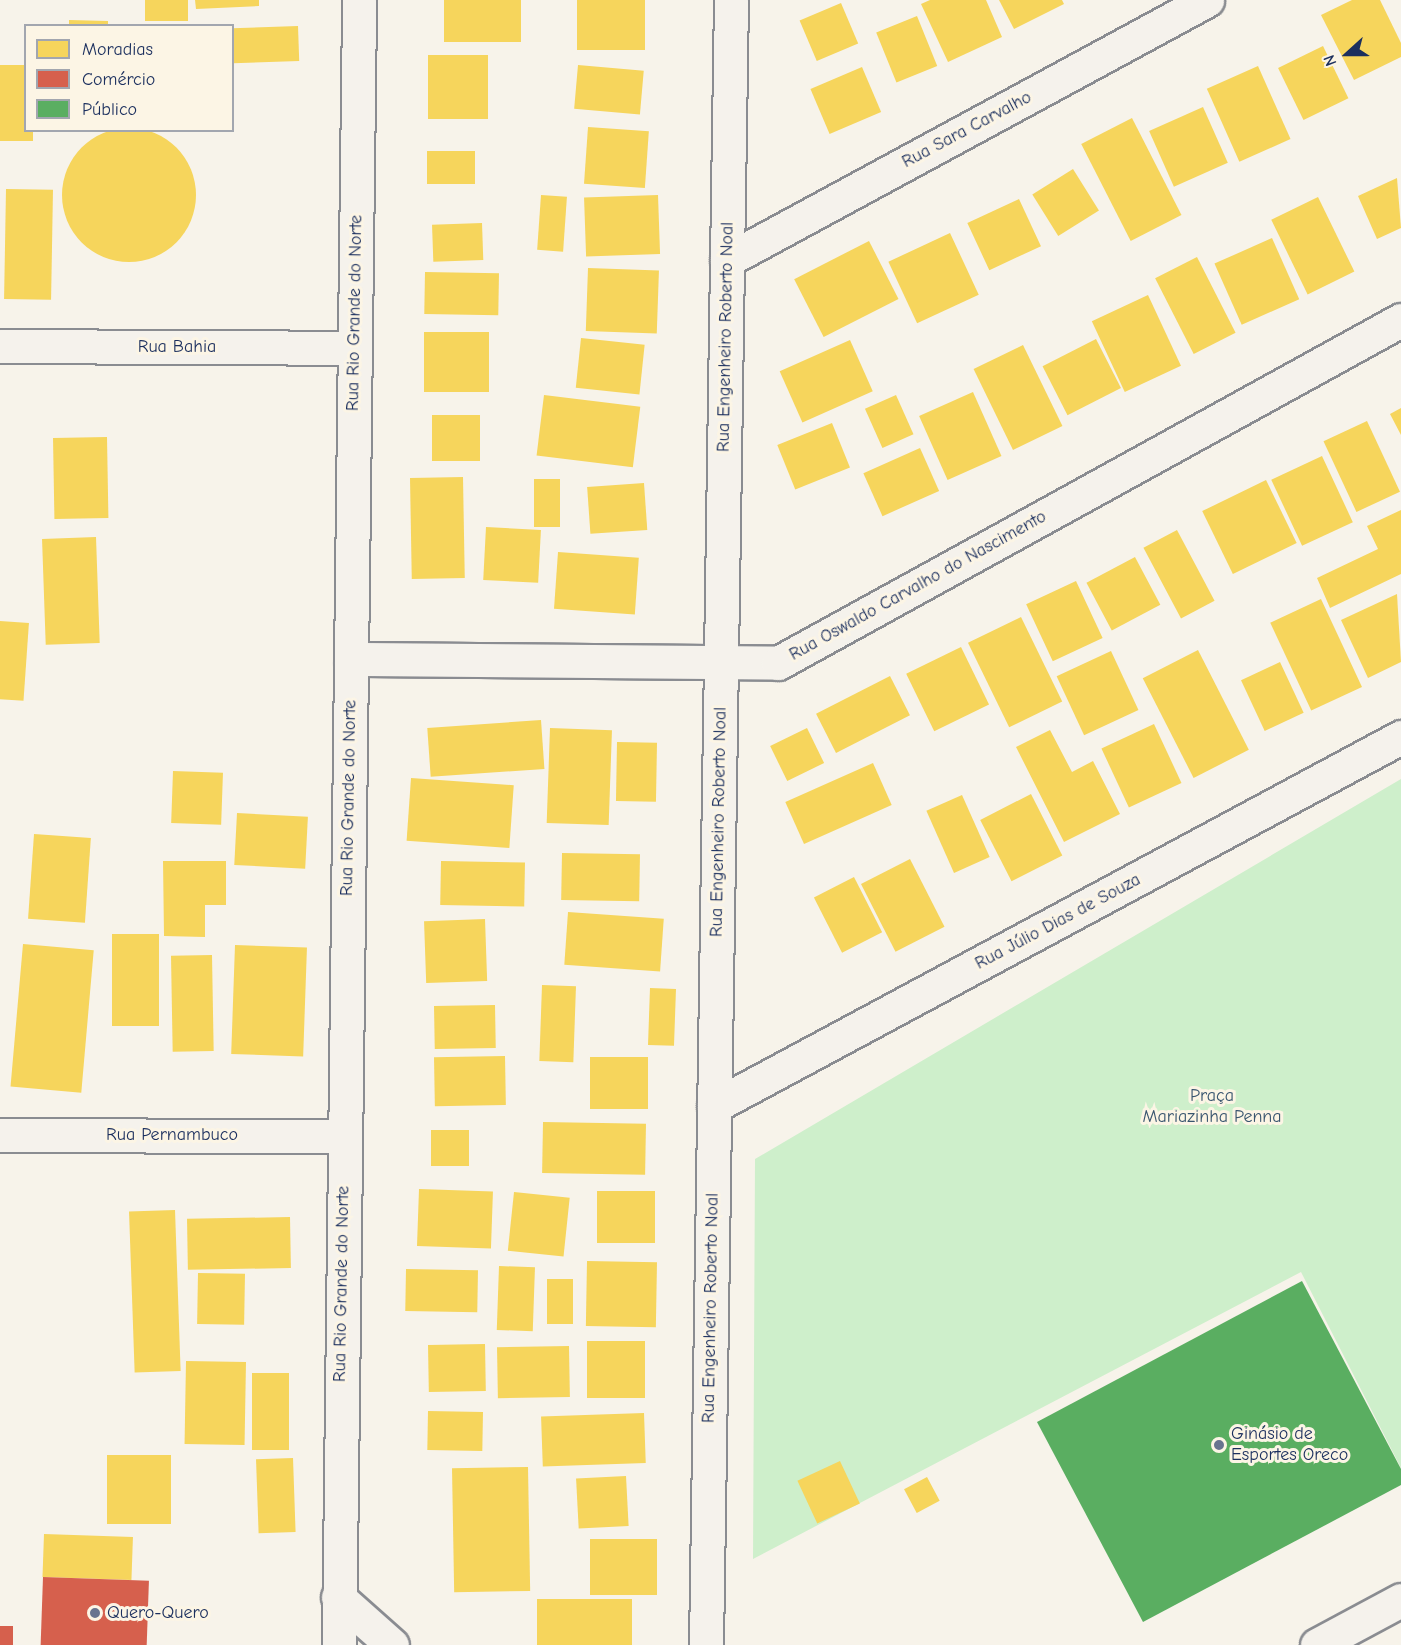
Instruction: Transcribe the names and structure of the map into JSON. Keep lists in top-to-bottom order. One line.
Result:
{"streets":{"street":["Rua Sara Carvalho","Rua Rio Grande do Norte","Rua Engenheiro Roberto Noal","Rua Bahia","Rua Oswaldo Carvalho do Nascimento","Rua Júlio Dias de Souza","Rua Pernambuco"]},"crossings":[["Rua Sara Carvalho","Rua Engenheiro Roberto Noal"],["Rua Rio Grande do Norte","Rua Bahia"],["Rua Rio Grande do Norte","Rua Oswaldo Carvalho do Nascimento"],["Rua Rio Grande do Norte","Rua Pernambuco"],["Rua Engenheiro Roberto Noal","Rua Oswaldo Carvalho do Nascimento"],["Rua Engenheiro Roberto Noal","Rua Júlio Dias de Souza"]],"parks":["Praça Mariazinha Penna"],"places":["Ginásio de Esportes Oreco","Quero-Quero"],"legend":["Moradias","Comércio","Público"],"north":"left"}
